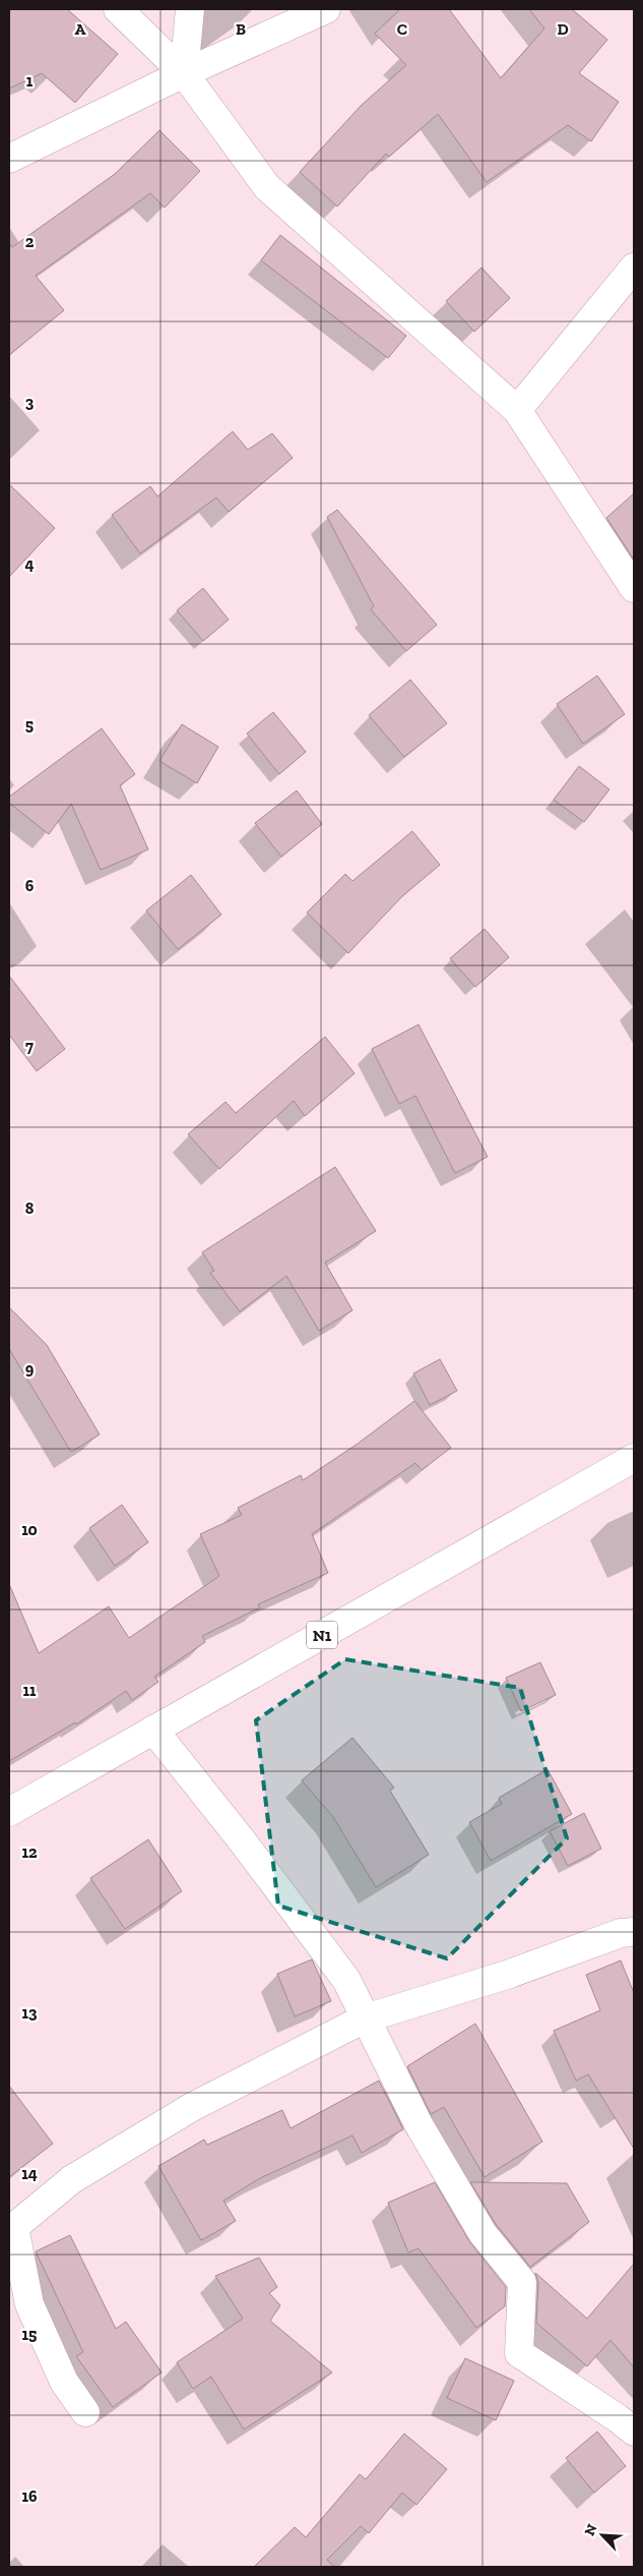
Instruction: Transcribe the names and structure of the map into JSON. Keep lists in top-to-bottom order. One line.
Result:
{"streets":{"main road":["N1"]},"north":"top left","grid":{"columns":["A","B","C","D"],"rows":["1","2","3","4","5","6","7","8","9","10","11","12","13","14","15","16"]}}
